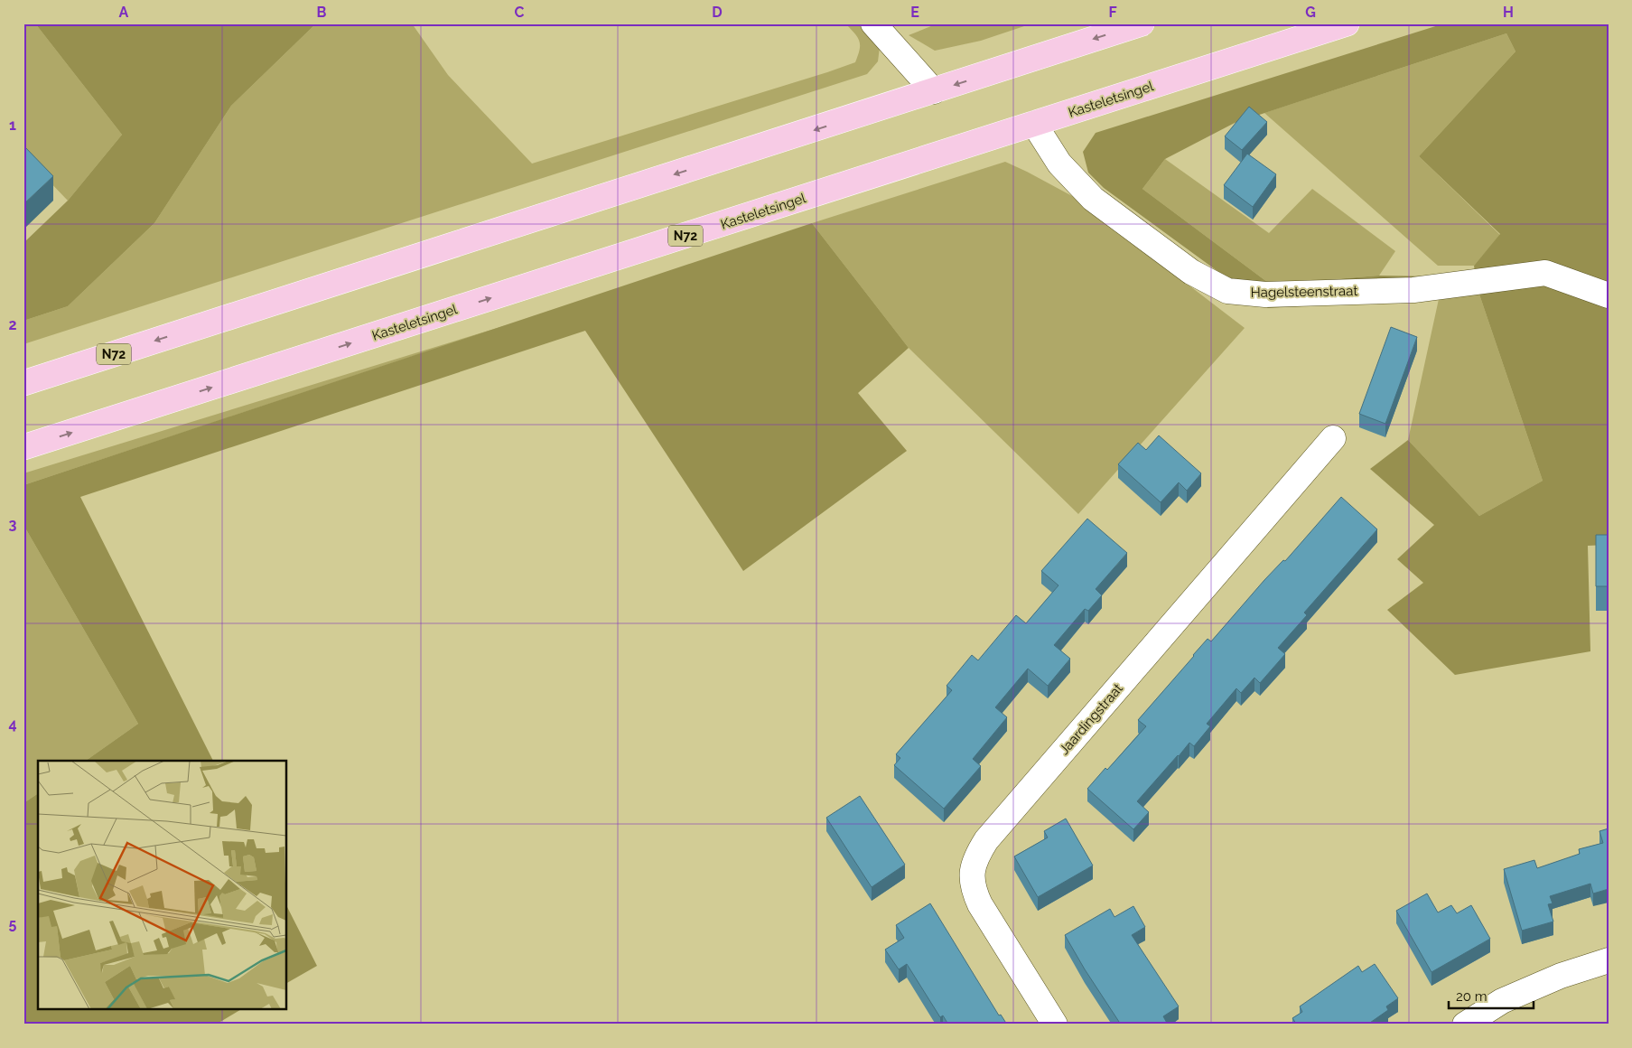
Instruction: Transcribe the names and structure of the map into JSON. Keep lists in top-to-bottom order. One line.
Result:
{"streets":{"main road":["Kasteletsingel","N72"],"street":["Hagelsteenstraat","Jaardingstraat"]},"crossings":[["Kasteletsingel","Hagelsteenstraat"]],"scale_bar":"20 m","grid":{"columns":["A","B","C","D","E","F","G","H"],"rows":["1","2","3","4","5"]}}
